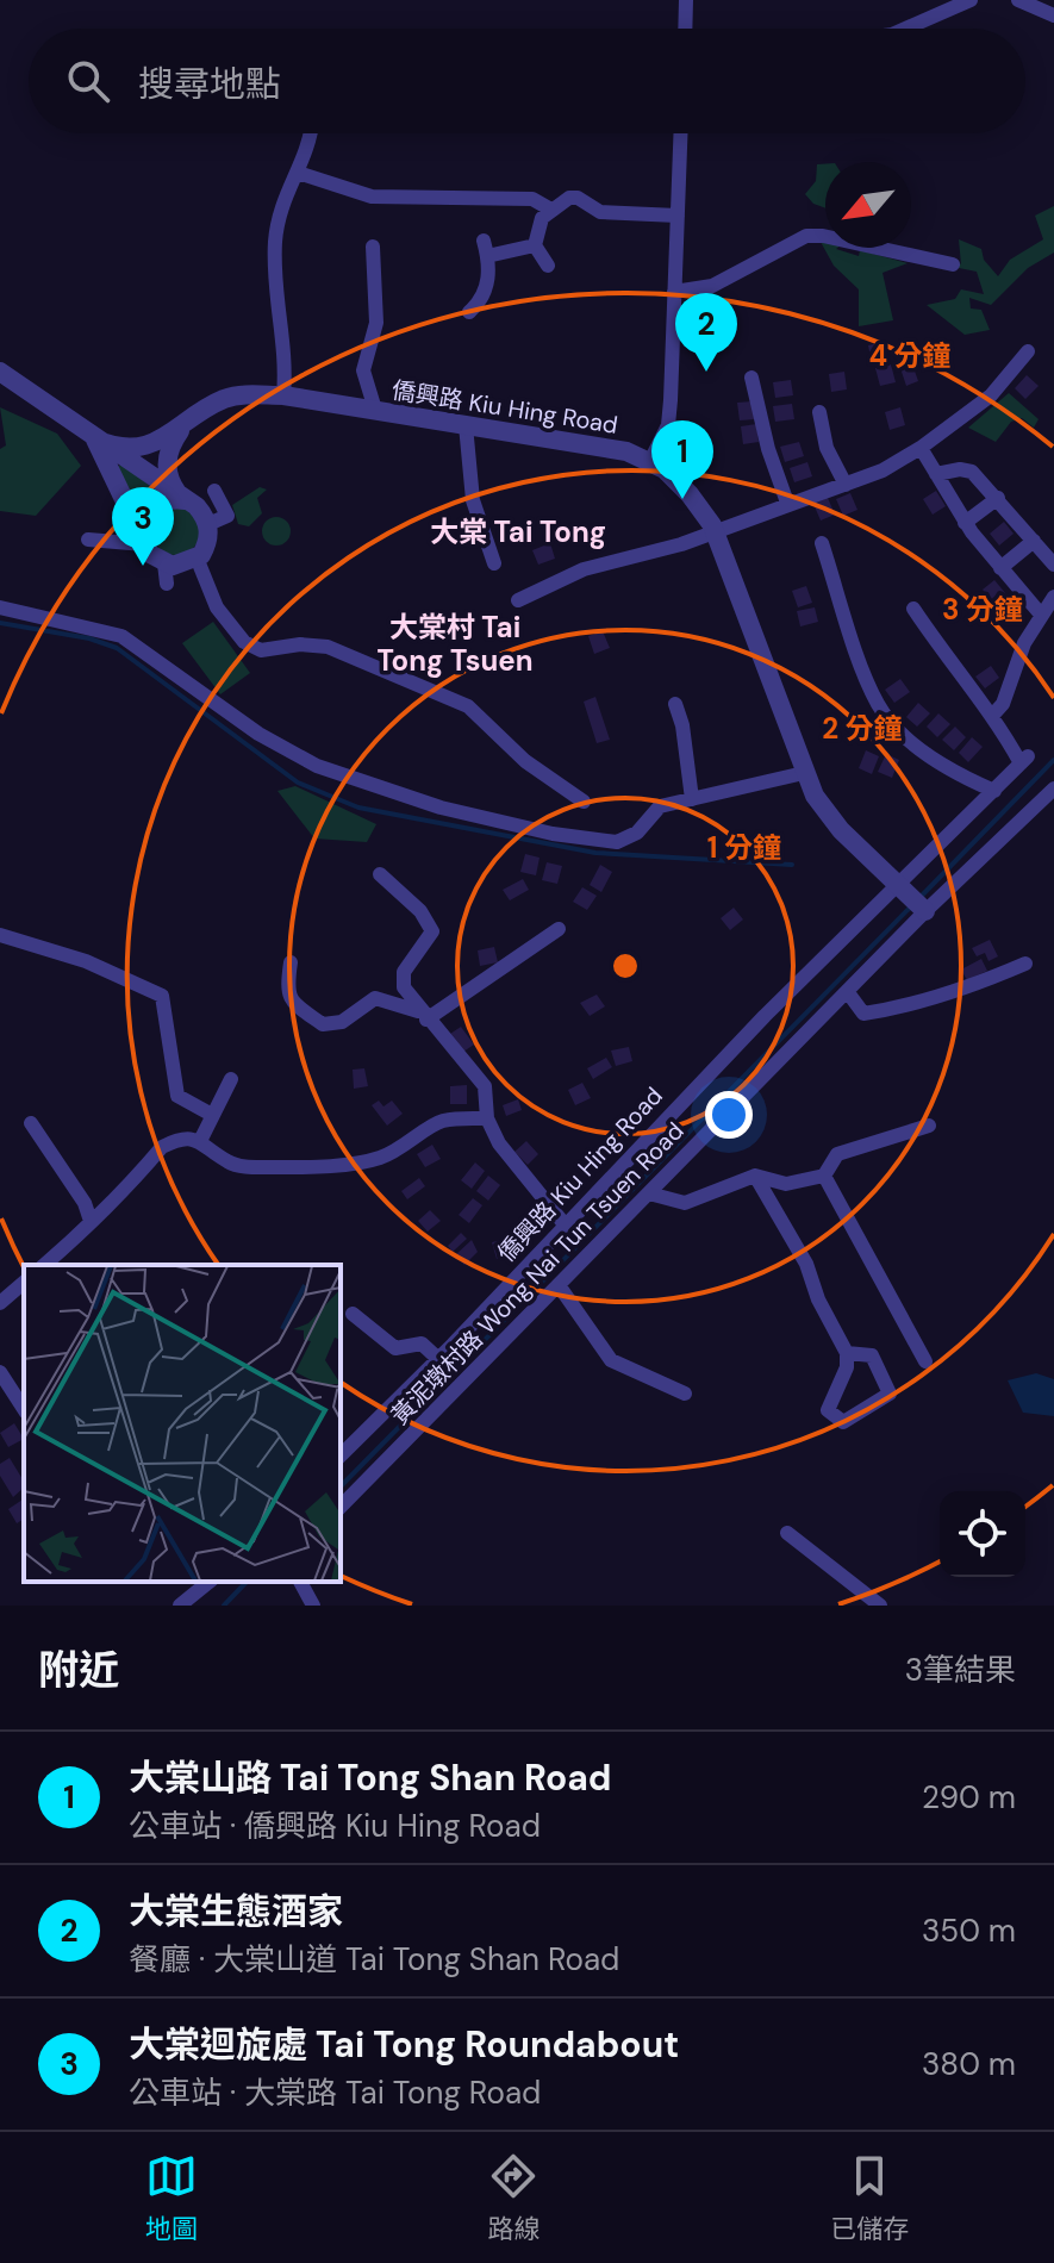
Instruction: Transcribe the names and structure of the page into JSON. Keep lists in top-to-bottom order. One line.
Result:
{"streets":{"street":["僑興路 Kiu Hing Road","黃泥墩村路 Wong Nai Tun Tsuen Road"]},"crossings":[["僑興路 Kiu Hing Road","黃泥墩村路 Wong Nai Tun Tsuen Road"]],"districts":["大棠 Tai Tong","大棠村 Tai Tong Tsuen"],"north":"bottom left","page":{"search":"搜尋地點","pins":["2","1","3"],"heading":["附近","3筆結果"],"list":[{"mark":"1","name":"大棠山路 Tai Tong Shan Road","note":"公車站 · 僑興路 Kiu Hing Road","value":"290 m"},{"mark":"2","name":"大棠生態酒家","note":"餐廳 · 大棠山道 Tai Tong Shan Road","value":"350 m"},{"mark":"3","name":"大棠迴旋處 Tai Tong Roundabout","note":"公車站 · 大棠路 Tai Tong Road","value":"380 m"}],"nav":["地圖","路線","已儲存"]},"rings":["4 分鐘","3 分鐘","2 分鐘","1 分鐘"]}
